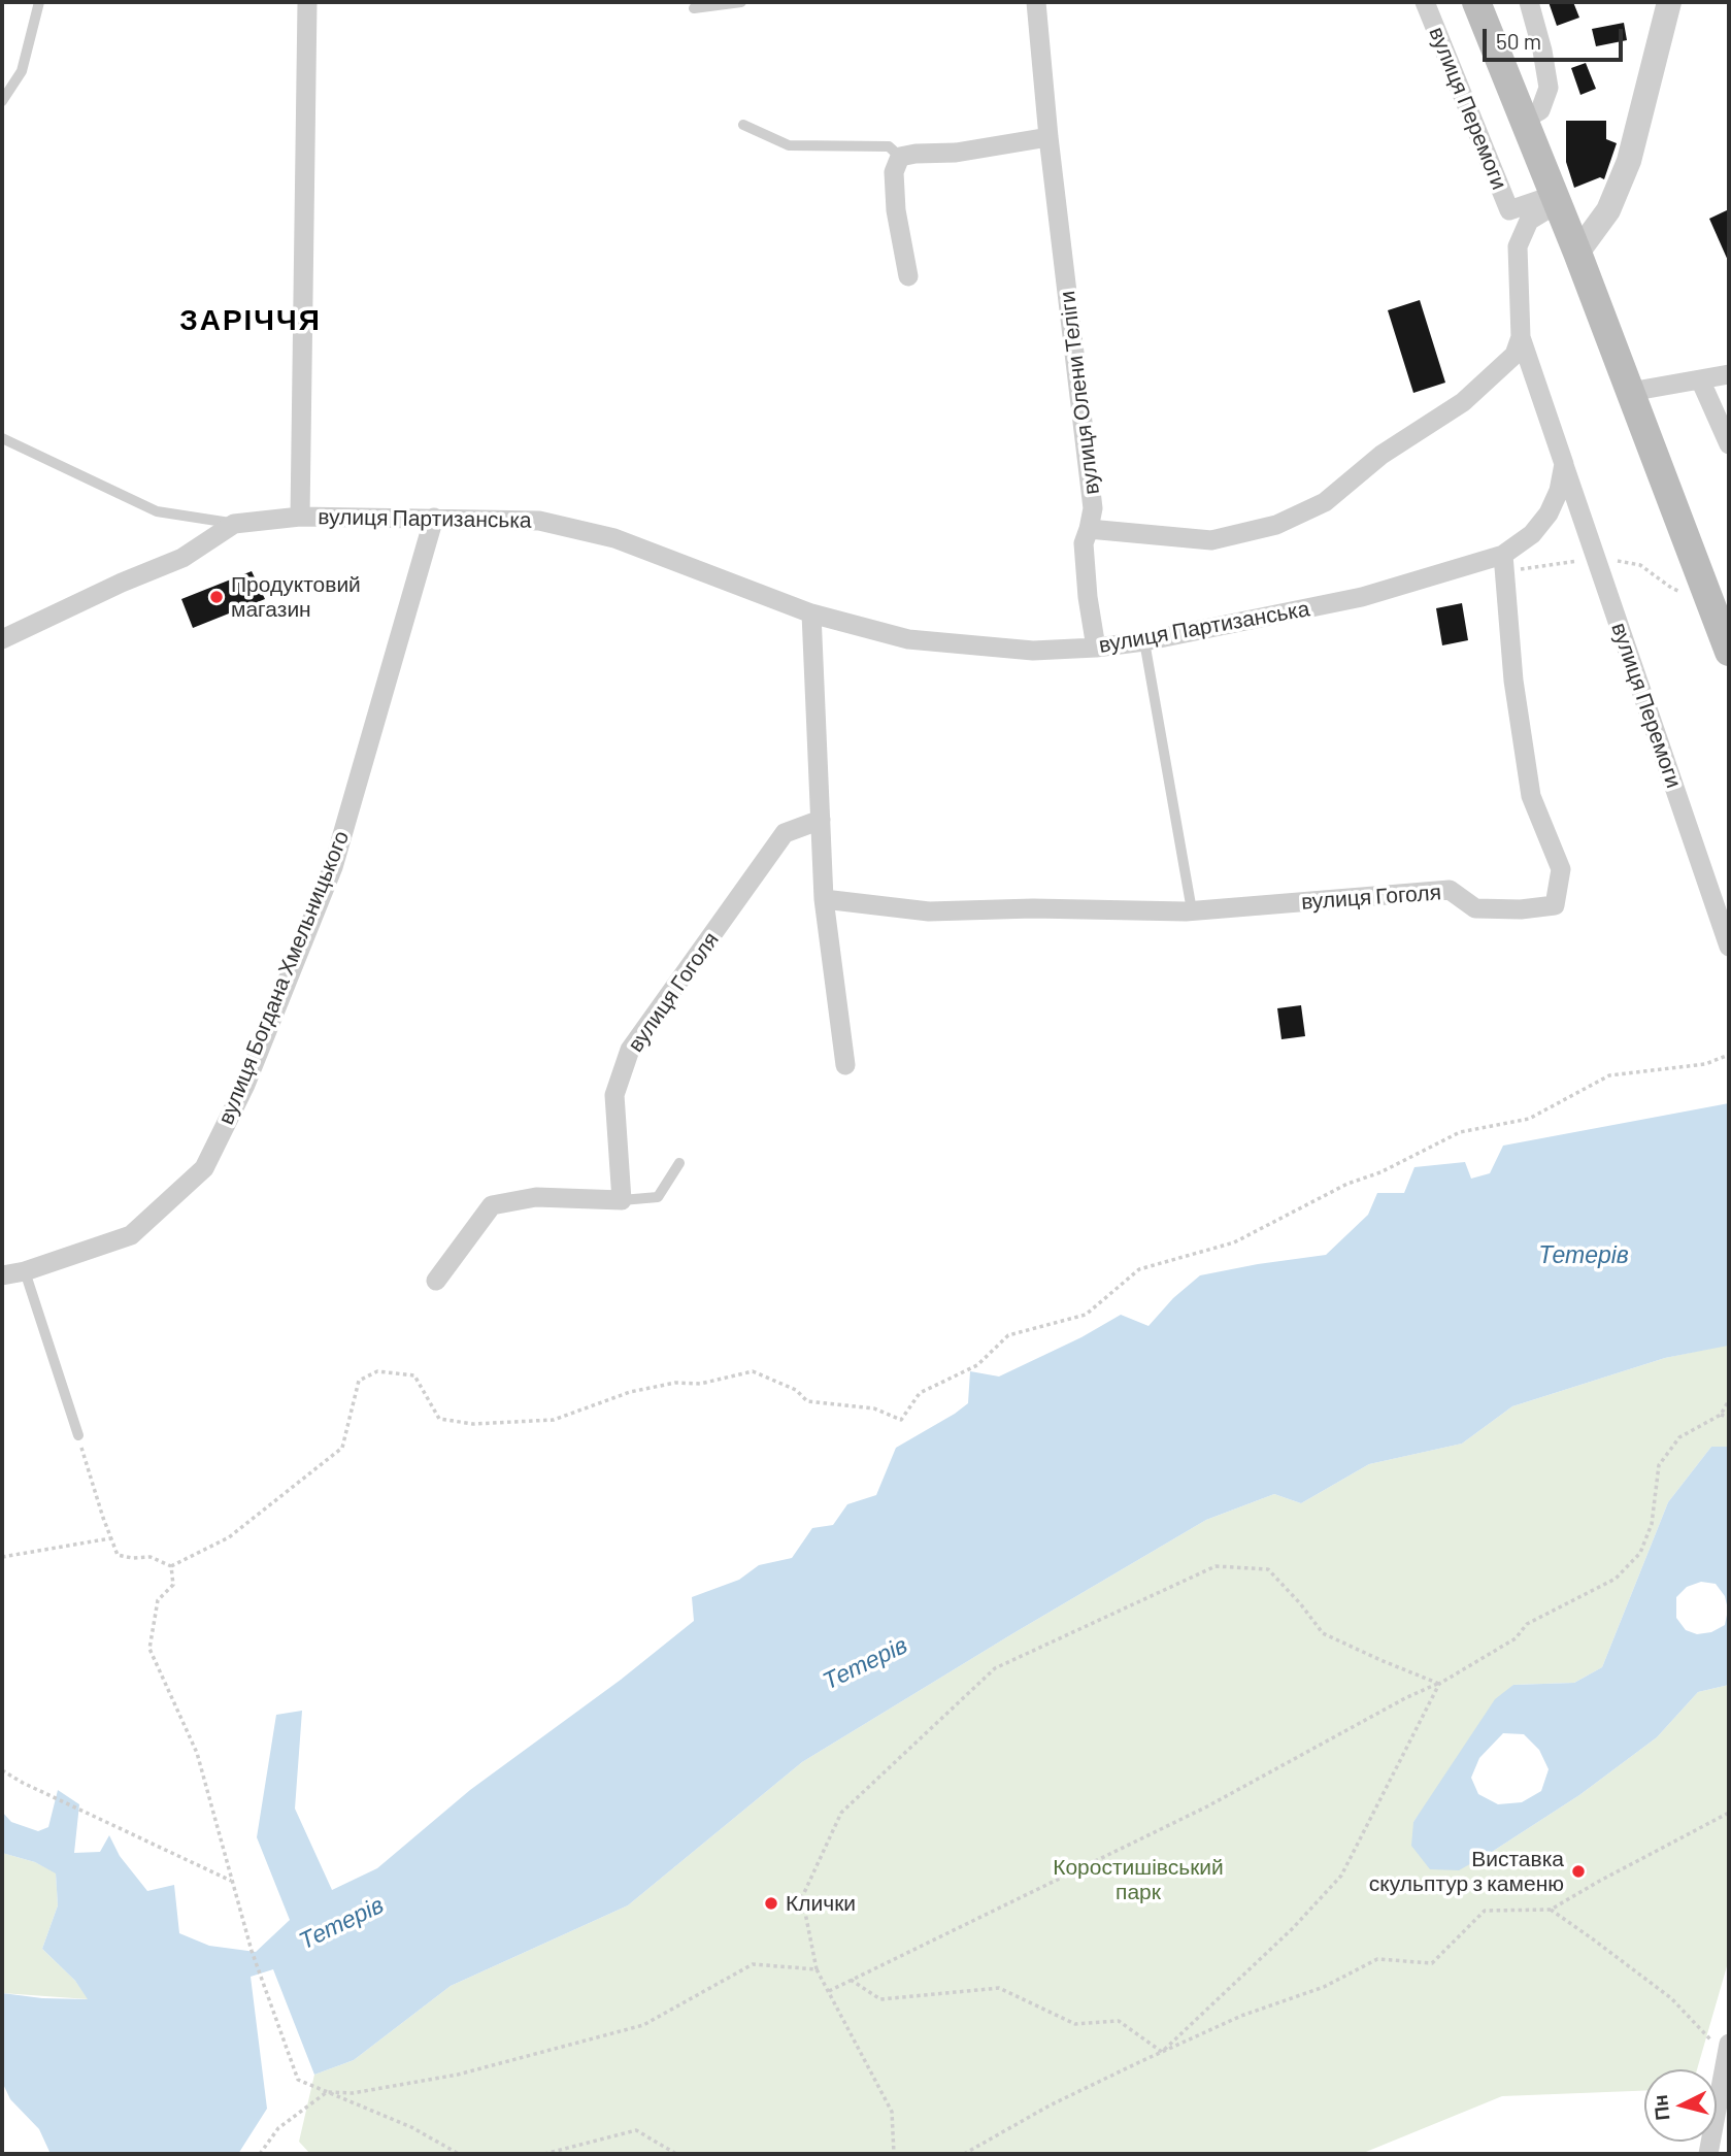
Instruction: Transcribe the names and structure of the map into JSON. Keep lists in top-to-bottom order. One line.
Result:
{"streets":{"street":["вулиця Перемоги","вулиця Олени Теліги","вулиця Партизанська","вулиця Гоголя","вулиця Богдана Хмельницького"]},"crossings":[["вулиця Перемоги","вулиця Партизанська"],["вулиця Олени Теліги","вулиця Партизанська"],["вулиця Партизанська","вулиця Гоголя"],["вулиця Партизанська","вулиця Богдана Хмельницького"]],"districts":["ЗАРІЧЧЯ"],"water":["Тетерів"],"parks":["Коростишівський парк"],"places":["Продуктовий магазин","Виставка скульптур з каменю","Клички"],"scale_bar":"50 m","north":"left"}
